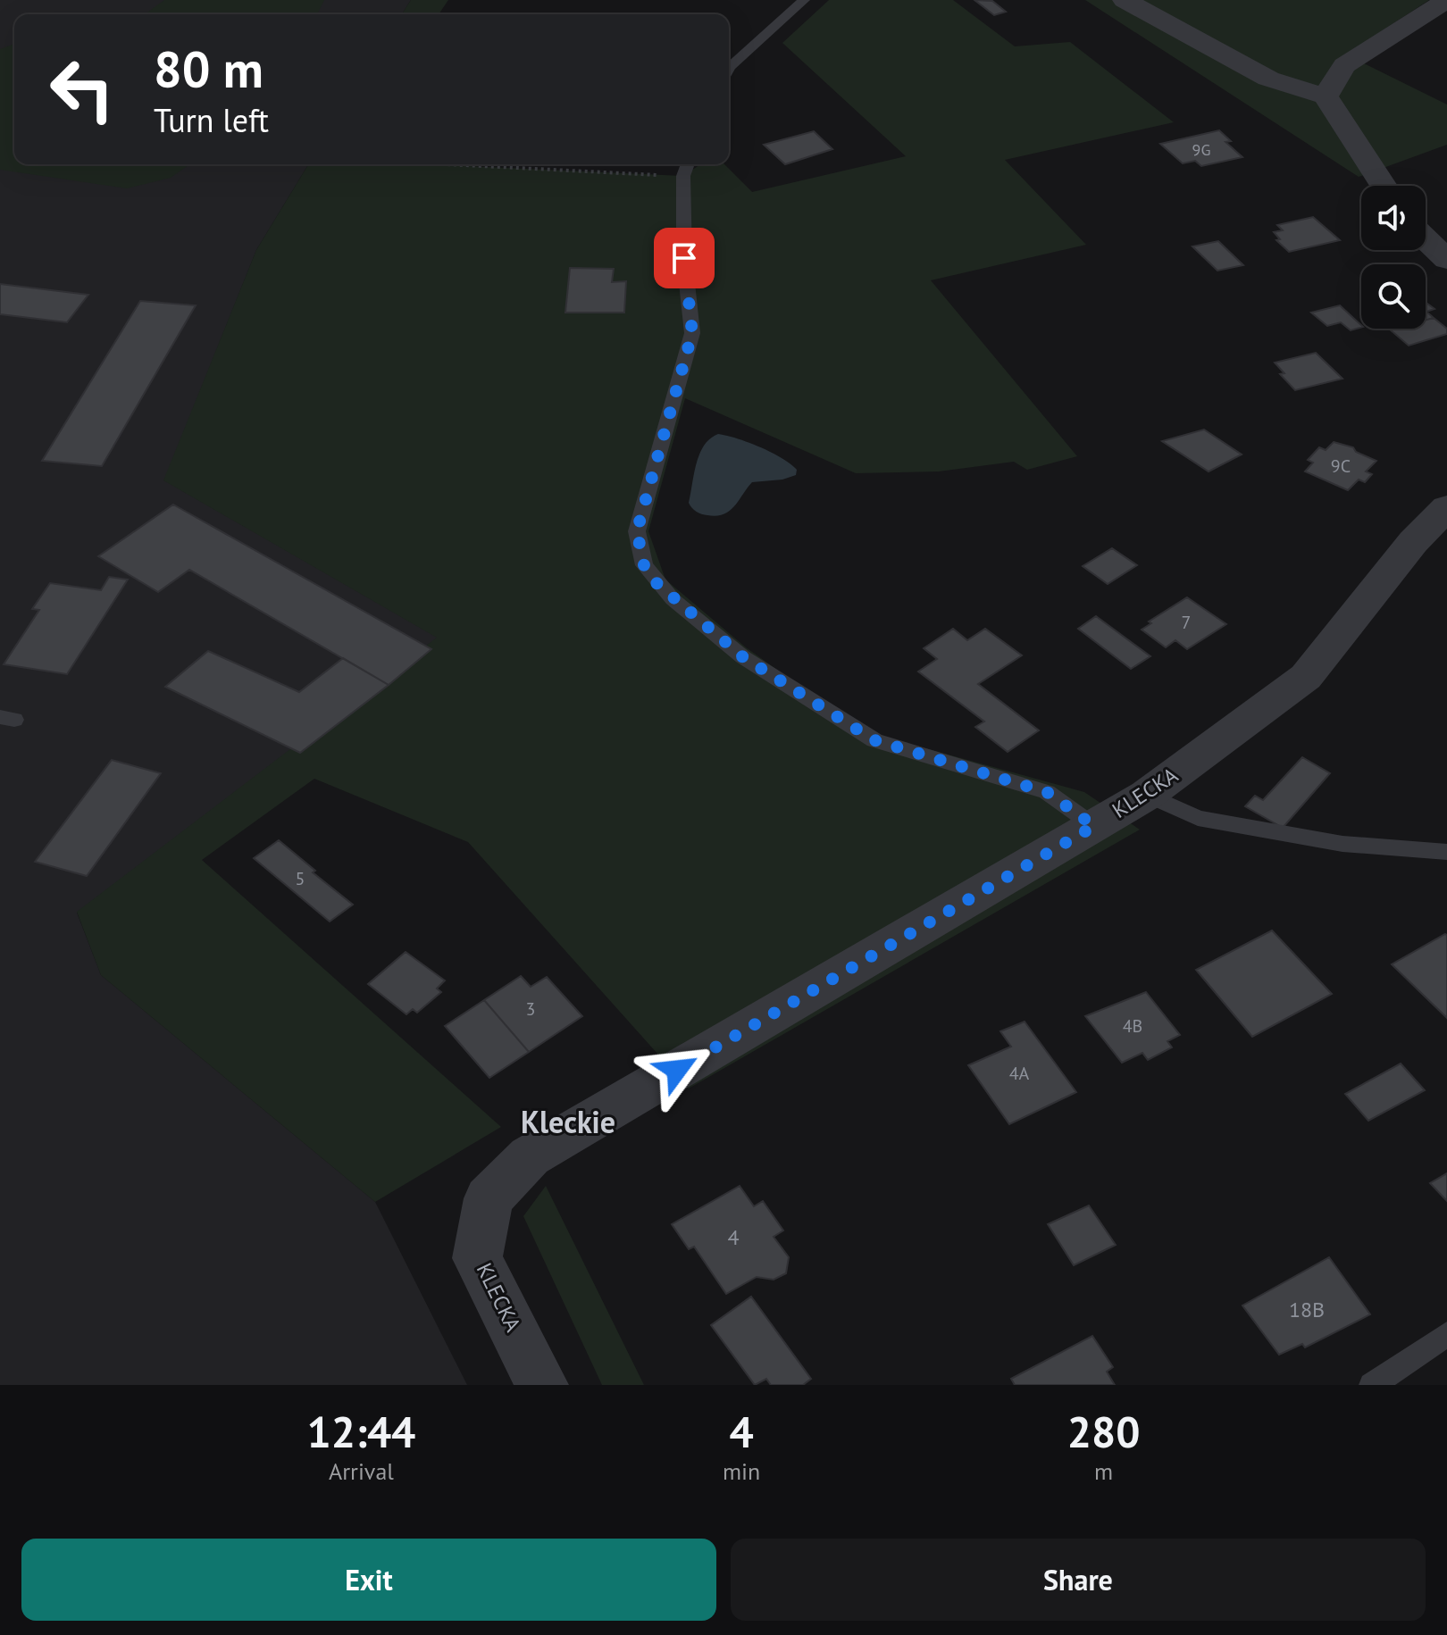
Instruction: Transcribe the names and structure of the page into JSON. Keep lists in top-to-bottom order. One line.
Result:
{"streets":{"street":["KLECKA"]},"districts":["Kleckie"],"house_numbers":["9G","9C","7","5","3","4B","4A","4","18B"],"page":{"turn":["80 m","Turn left"],"eta":["12:44","Arrival","4","min","280","m"],"buttons":["Exit","Share"]}}
